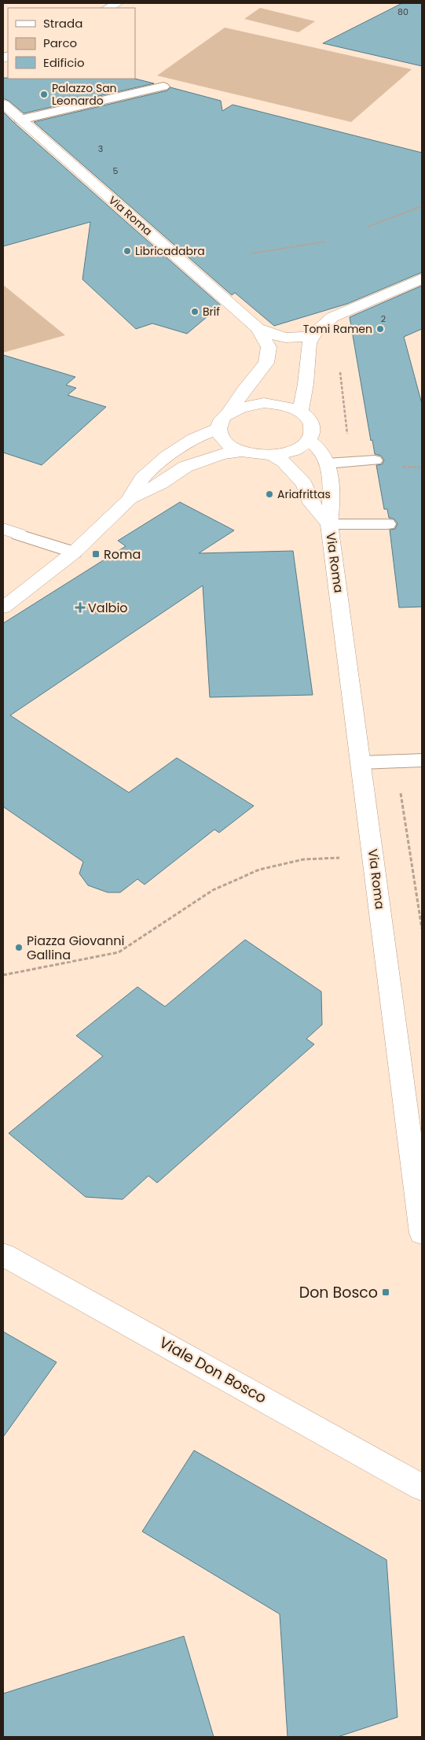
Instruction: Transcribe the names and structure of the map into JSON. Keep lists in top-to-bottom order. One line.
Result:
{"streets":{"street":["Via Roma","Viale Don Bosco"]},"places":{"other":["Palazzo San Leonardo","Libricadabra","Brif","Tomi Ramen","Ariafrittas","Piazza Giovanni Gallina"],"transit":["Roma","Don Bosco"],"health":["Valbio"]},"house_numbers":["80","3","5","2"],"legend":["Strada","Parco","Edificio"]}
